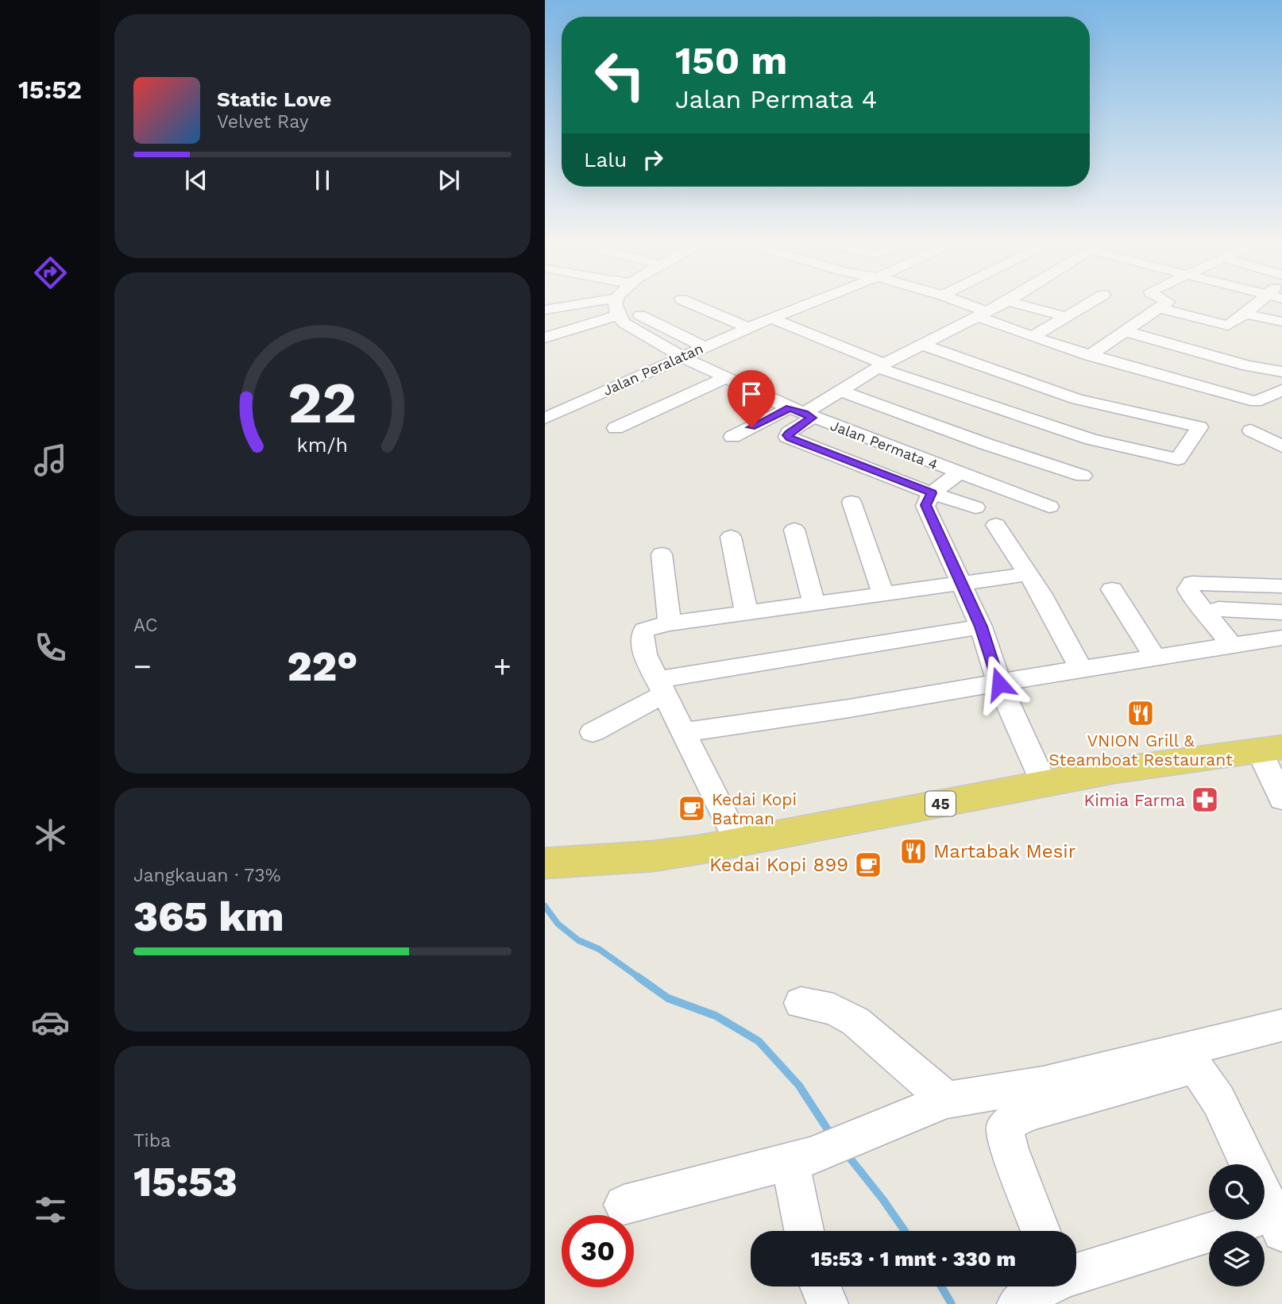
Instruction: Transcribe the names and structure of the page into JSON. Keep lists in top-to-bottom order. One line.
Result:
{"streets":{"main road":["45"],"street":["Jalan Peralatan","Jalan Permata 4"]},"places":{"restaurant":["VNION Grill & Steamboat Restaurant","Martabak Mesir"],"pharmacy":["Kimia Farma"],"cafe":["Kedai Kopi Batman","Kedai Kopi 899"]},"page":{"tabs":"15:52","turn":["150 m","Jalan Permata 4"],"song":["Static Love","Velvet Ray"],"then":"Lalu","tile":["AC",["Jangkauan · 73%","365 km"],["Tiba","15:53"]],"heat":["−","22°","+"],"limit":"30","trip":"15:53 · 1 mnt · 330 m","gauge":["22","km/h"]}}
